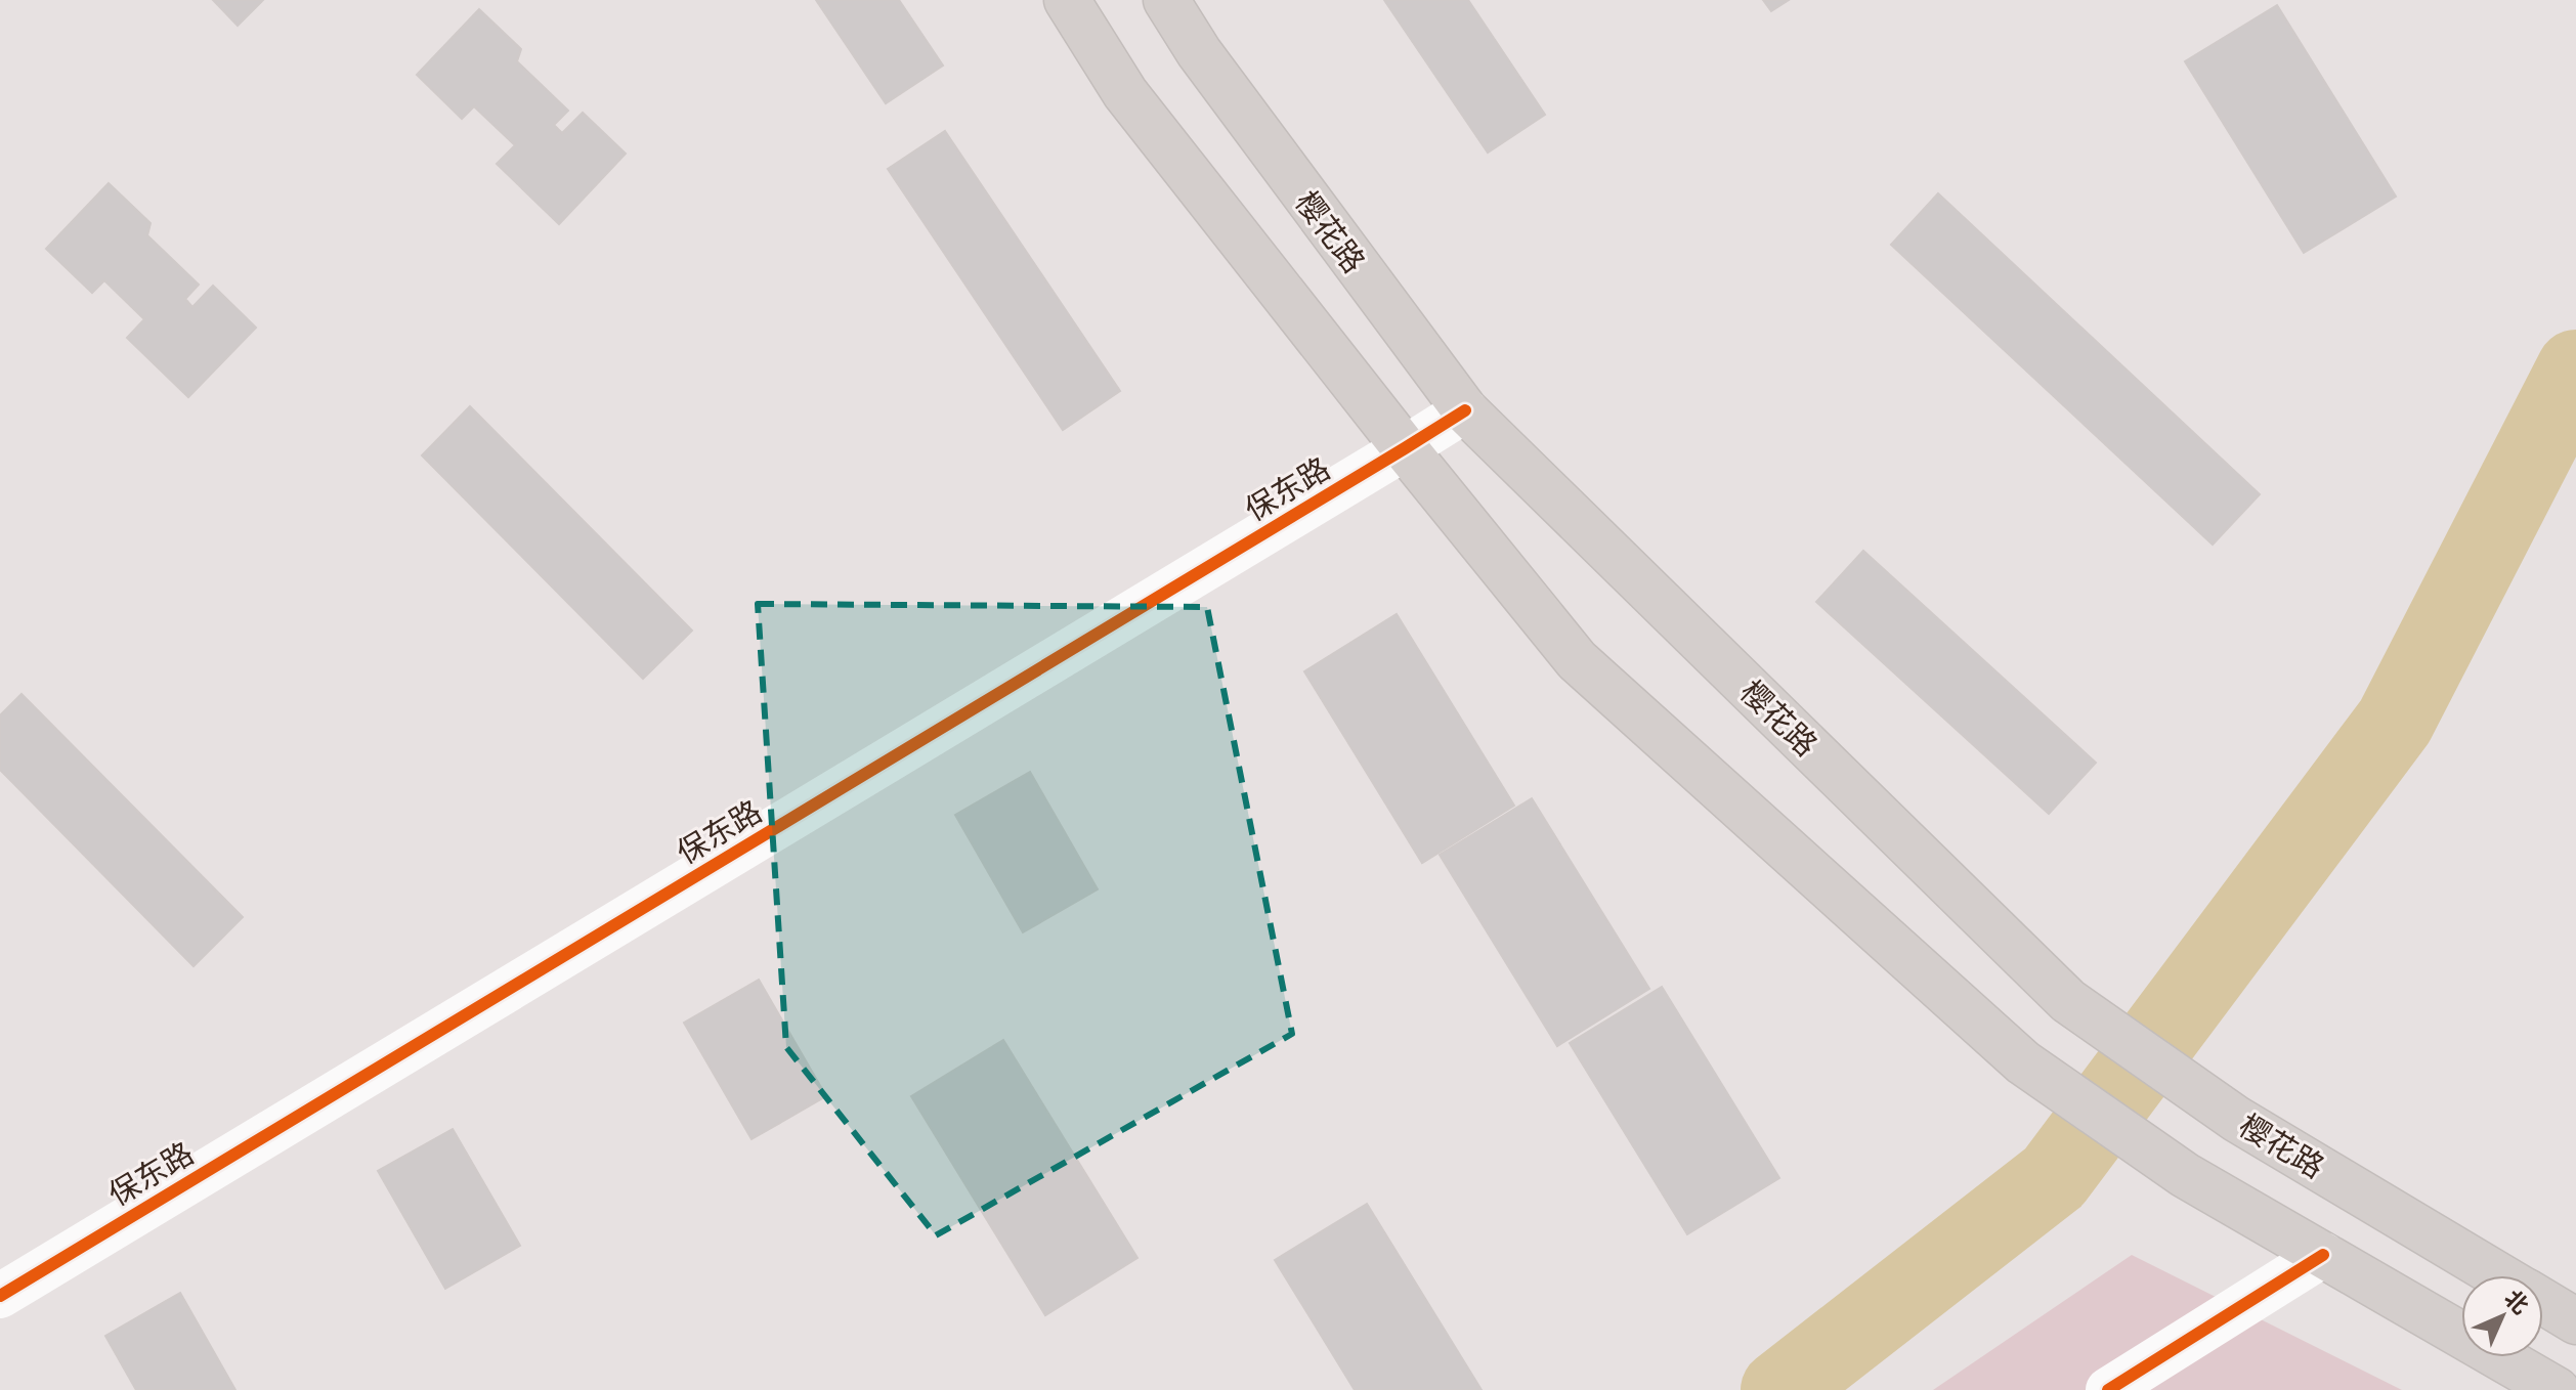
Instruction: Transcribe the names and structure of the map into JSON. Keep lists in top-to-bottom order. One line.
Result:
{"streets":{"main road":["樱花路"],"street":["保东路"]},"crossings":[["樱花路","保东路"]],"north":"top right"}
